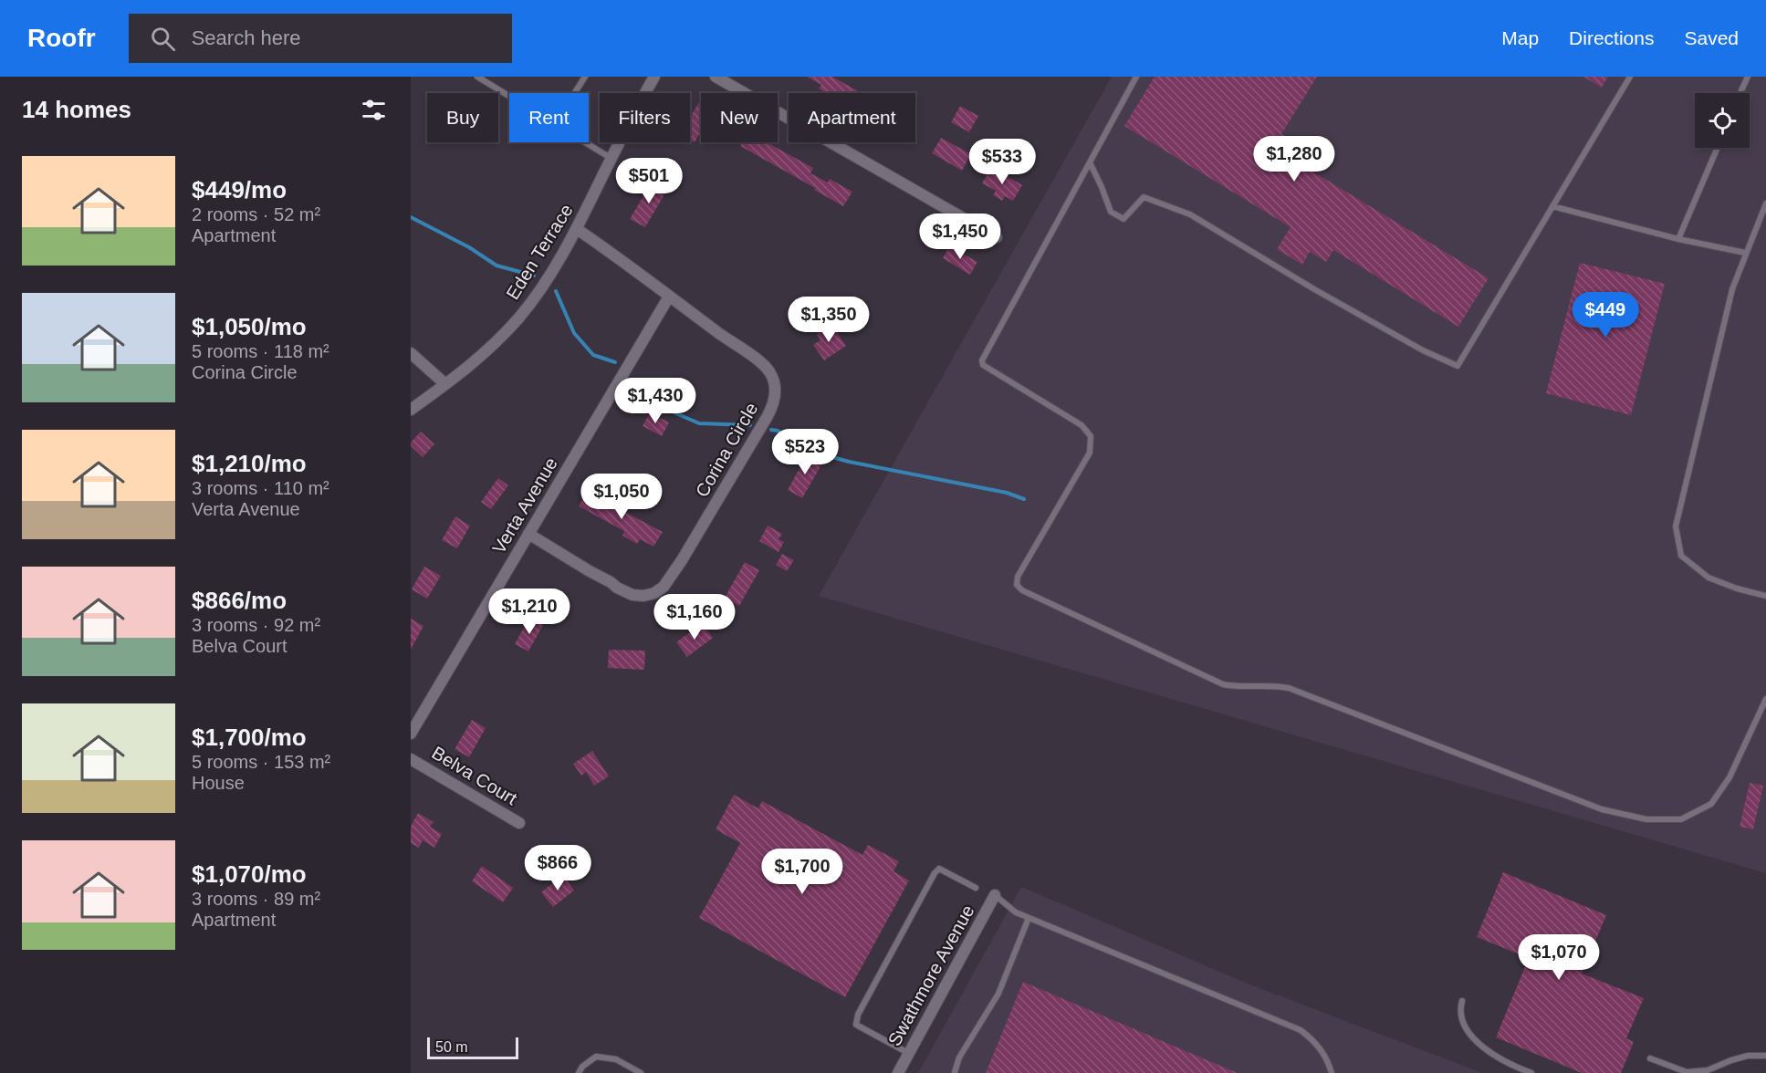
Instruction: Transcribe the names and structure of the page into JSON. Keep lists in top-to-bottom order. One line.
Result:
{"streets":{"street":["Eden Terrace","Corina Circle","Verta Avenue","Belva Court","Swathmore Avenue"]},"crossings":[["Eden Terrace","Corina Circle"],["Corina Circle","Verta Avenue"]],"scale_bar":"50 m","page":{"header":"Roofr","search":"Search here","nav":["Map","Directions","Saved"],"heading":"14 homes","chip":["Buy","Rent","Filters","New","Apartment"],"price":["$1,280","$533","$501","$1,450","$449","$1,350","$1,430","$523","$1,050","$1,210","$1,160","$866","$1,700","$1,070"],"list":[{"name":"$449/mo","note":"2 rooms · 52 m² · Apartment"},{"name":"$1,050/mo","note":"5 rooms · 118 m² · Corina Circle"},{"name":"$1,210/mo","note":"3 rooms · 110 m² · Verta Avenue"},{"name":"$866/mo","note":"3 rooms · 92 m² · Belva Court"},{"name":"$1,700/mo","note":"5 rooms · 153 m² · House"},{"name":"$1,070/mo","note":"3 rooms · 89 m² · Apartment"}],"scale":"50 m"}}
